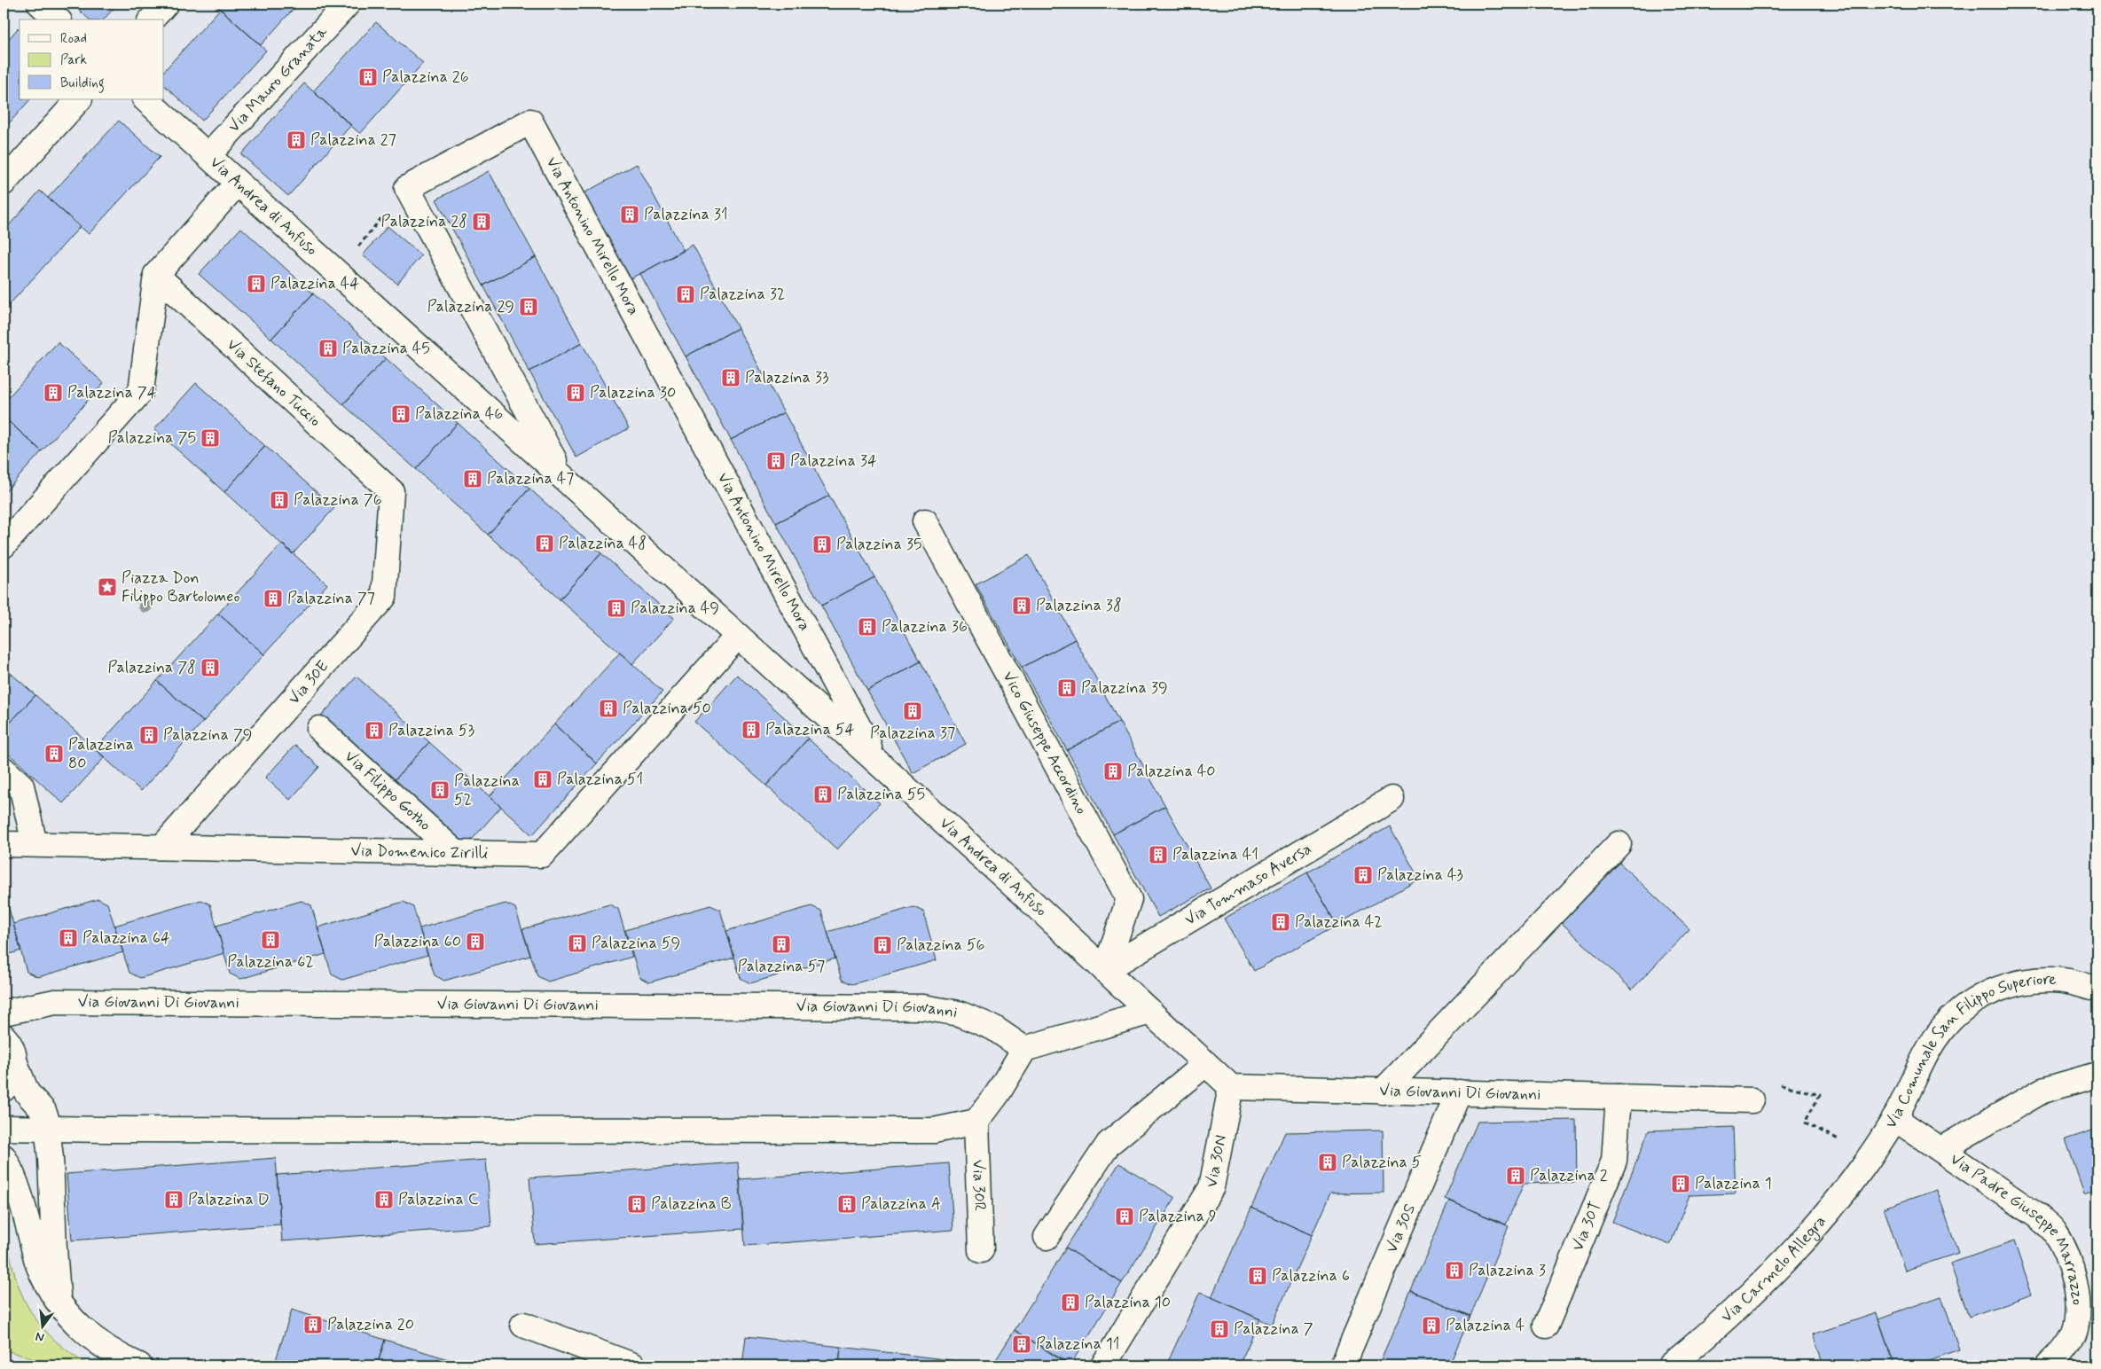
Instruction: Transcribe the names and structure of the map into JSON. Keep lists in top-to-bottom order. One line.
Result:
{"streets":{"street":["Via Mauro Granata","Via Andrea di Anfuso","Via Antonino Mirello Mora","Via Stefano Tuccio","Via 30E","Vico Giuseppe Accordino","Via Filippo Gotho","Via Domenico Zirilli","Via Tommaso Aversa","Via Giovanni Di Giovanni","Via Comunale San Filippo Superiore","Via 30N","Via 30R","Via 30T","Via 30S","Via Padre Giuseppe Marrazzo","Via Carmelo Allegra"]},"crossings":[["Via Mauro Granata","Via Andrea di Anfuso"],["Via Andrea di Anfuso","Via Antonino Mirello Mora"],["Via Andrea di Anfuso","Vico Giuseppe Accordino"],["Via Andrea di Anfuso","Via Domenico Zirilli"],["Via Andrea di Anfuso","Via Tommaso Aversa"],["Via Stefano Tuccio","Via 30E"],["Via 30E","Via Domenico Zirilli"],["Vico Giuseppe Accordino","Via Tommaso Aversa"],["Via Filippo Gotho","Via Domenico Zirilli"],["Via Giovanni Di Giovanni","Via 30N"],["Via Giovanni Di Giovanni","Via 30T"],["Via Giovanni Di Giovanni","Via 30S"],["Via Comunale San Filippo Superiore","Via Padre Giuseppe Marrazzo"],["Via Comunale San Filippo Superiore","Via Carmelo Allegra"]],"places":{"building":["Palazzina 26","Palazzina 27","Palazzina 31","Palazzina 28","Palazzina 44","Palazzina 32","Palazzina 29","Palazzina 45","Palazzina 33","Palazzina 74","Palazzina 30","Palazzina 46","Palazzina 75","Palazzina 34","Palazzina 47","Palazzina 76","Palazzina 48","Palazzina 35","Palazzina 77","Palazzina 38","Palazzina 49","Palazzina 36","Palazzina 78","Palazzina 39","Palazzina 50","Palazzina 37","Palazzina 54","Palazzina 53","Palazzina 79","Palazzina 80","Palazzina 40","Palazzina 51","Palazzina 52","Palazzina 55","Palazzina 41","Palazzina 43","Palazzina 42","Palazzina 64","Palazzina 62","Palazzina 60","Palazzina 59","Palazzina 57","Palazzina 56","Palazzina 5","Palazzina 2","Palazzina 1","Palazzina D","Palazzina C","Palazzina B","Palazzina A","Palazzina 9","Palazzina 3","Palazzina 6","Palazzina 10","Palazzina 20","Palazzina 4","Palazzina 7","Palazzina 11"],"place":["Piazza Don Filippo Bartolomeo"]},"legend":["Road","Park","Building"],"north":"bottom"}
